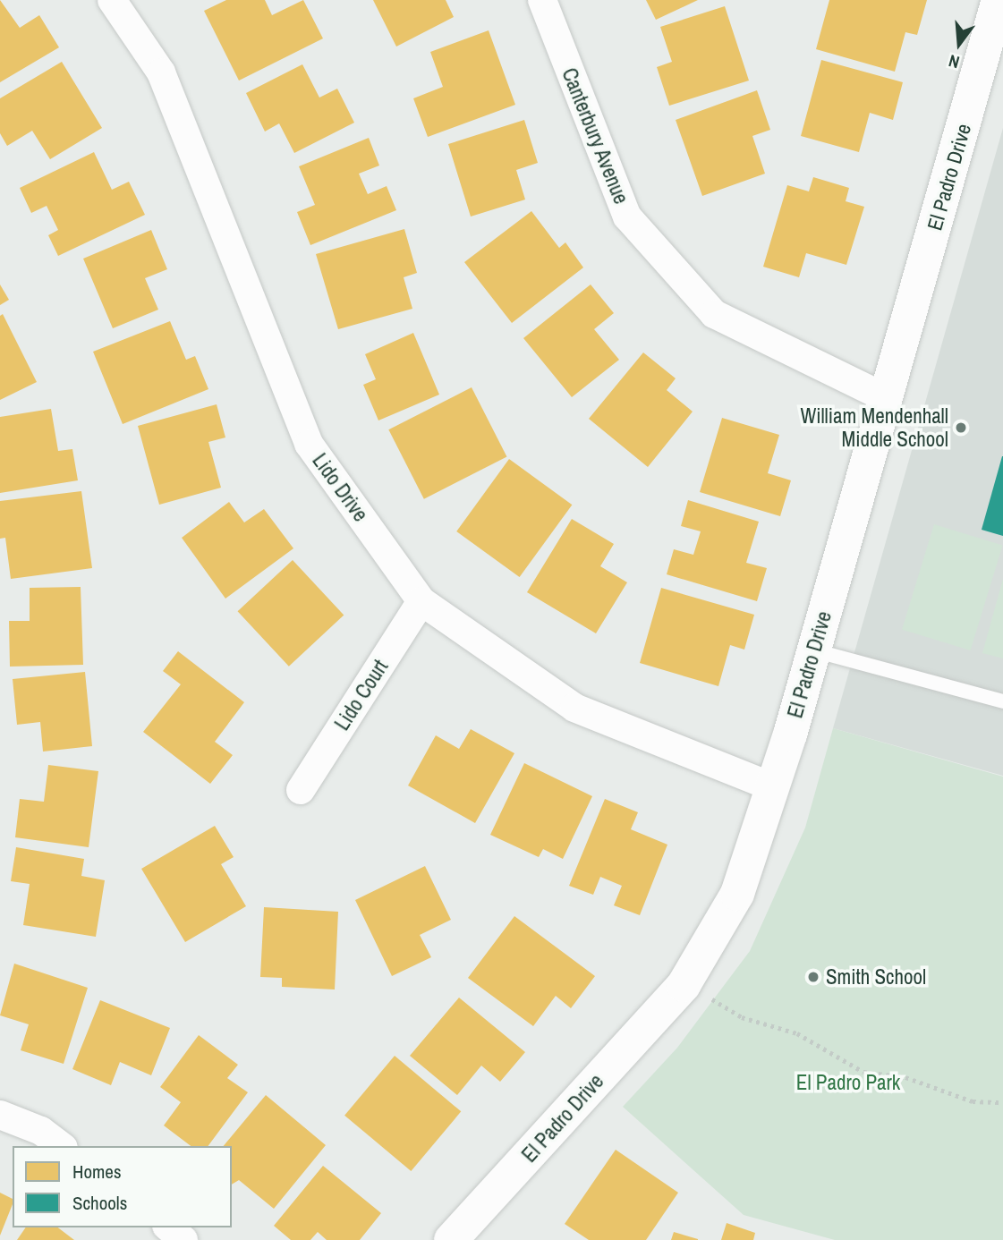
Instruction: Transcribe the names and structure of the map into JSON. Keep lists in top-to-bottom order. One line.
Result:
{"streets":{"street":["Canterbury Avenue","El Padro Drive","Lido Drive","Lido Court"]},"crossings":[["Canterbury Avenue","El Padro Drive"],["El Padro Drive","Lido Drive"],["Lido Drive","Lido Court"]],"parks":["El Padro Park"],"places":["William Mendenhall Middle School","Smith School"],"legend":["Homes","Schools"],"north":"bottom"}
